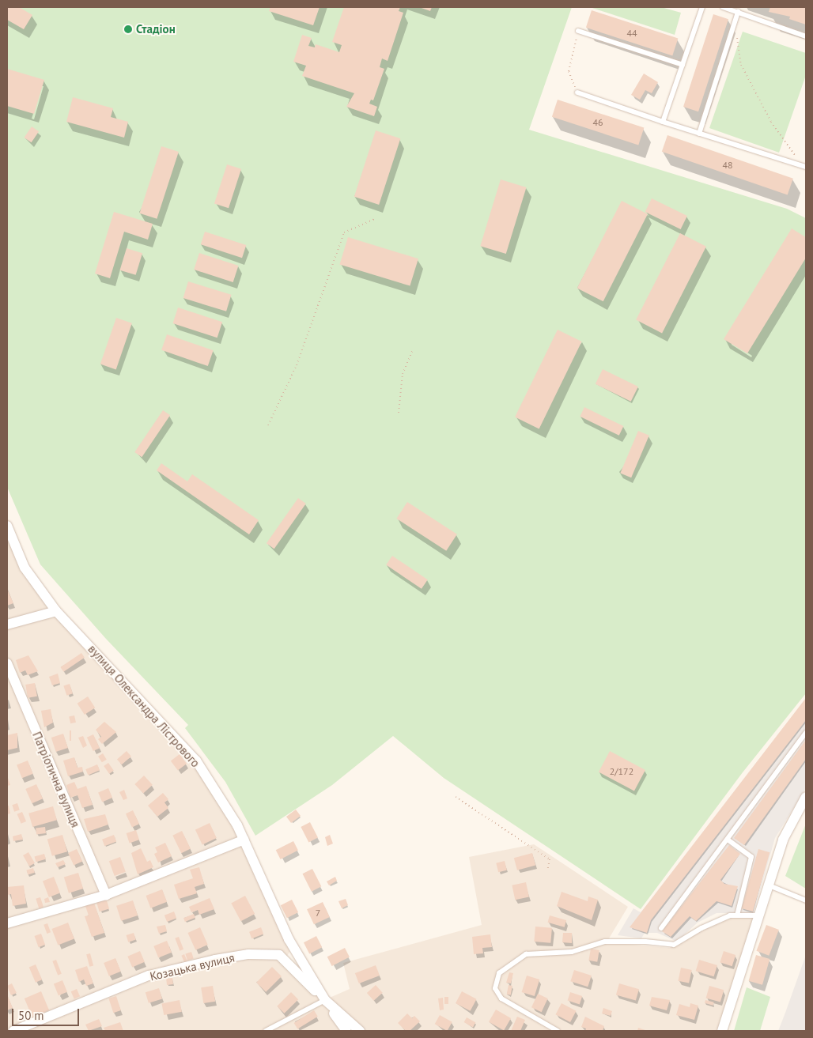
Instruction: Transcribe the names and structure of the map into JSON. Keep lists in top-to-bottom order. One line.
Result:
{"streets":{"street":["вулиця Олександра Лістрового","Патріотична вулиця","Козацька вулиця"]},"places":["Стадіон"],"house_numbers":["44","46","48","2/172","7"],"scale_bar":"50 m"}
